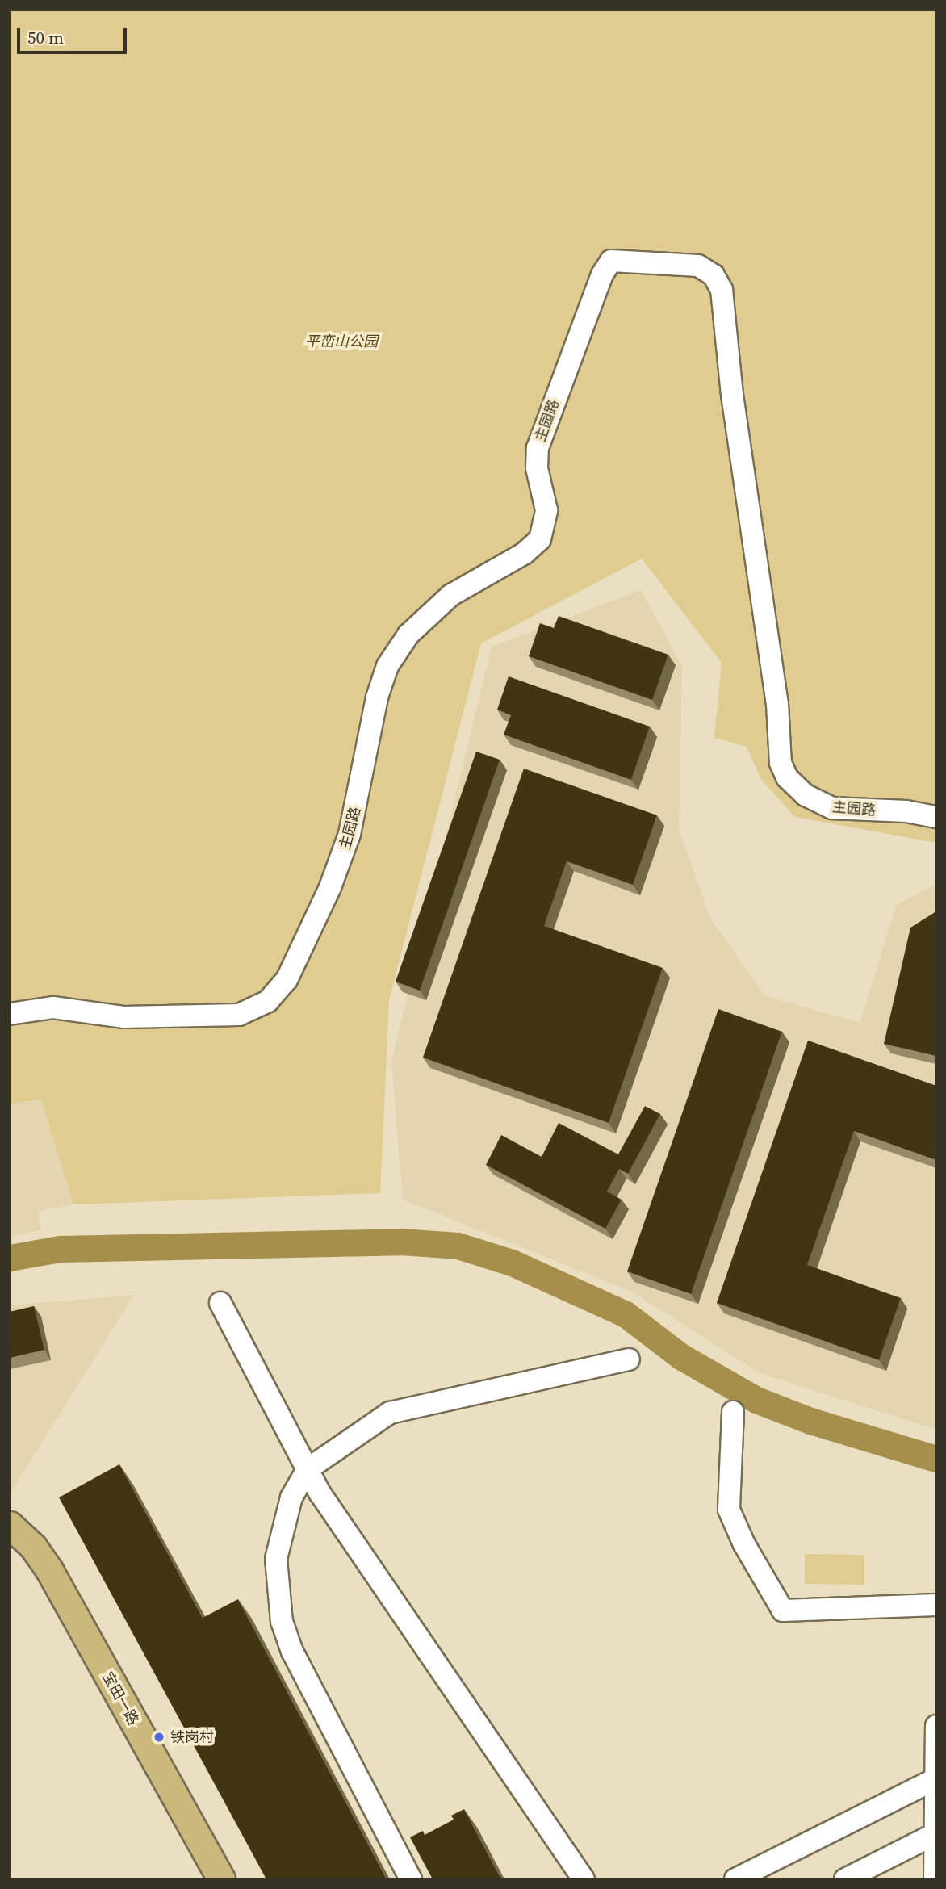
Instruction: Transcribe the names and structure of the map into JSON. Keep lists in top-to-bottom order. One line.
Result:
{"streets":{"main road":["宝田一路"],"street":["主园路"]},"parks":["平峦山公园"],"places":["铁岗村"],"scale_bar":"50 m"}
